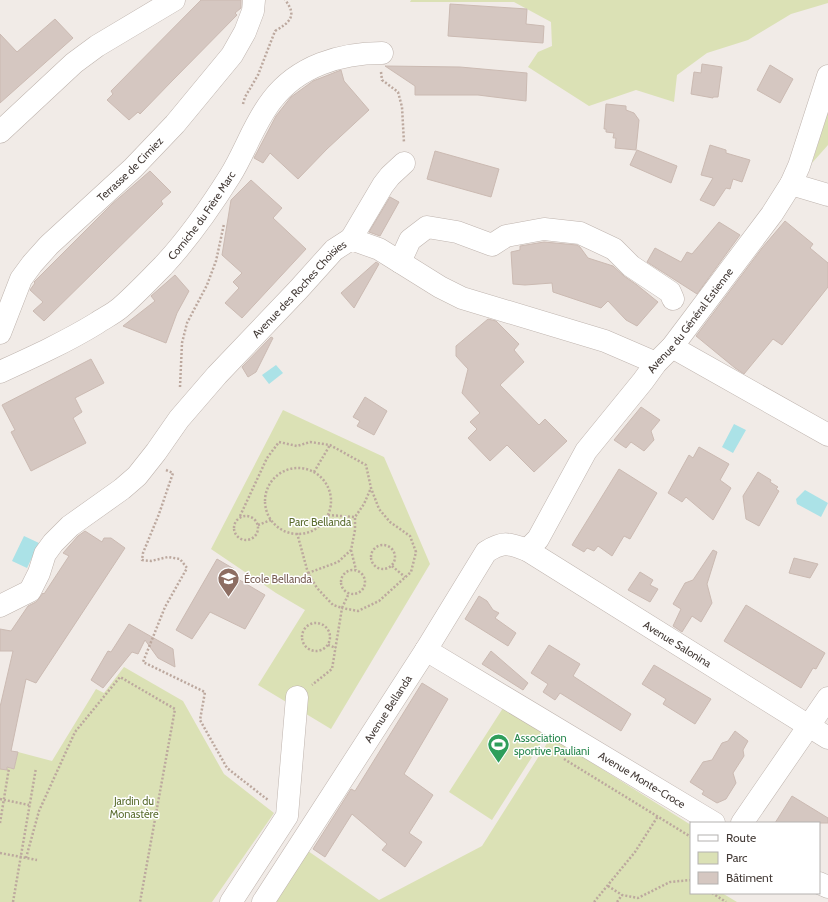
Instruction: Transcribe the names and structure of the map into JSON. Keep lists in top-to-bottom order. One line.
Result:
{"streets":{"street":["Terrasse de Cimiez","Corniche du Frère Marc","Avenue des Roches Choisies","Avenue du Général Estienne","Avenue Salonina","Avenue Bellanda","Avenue Monte-Croce"]},"crossings":[["Avenue des Roches Choisies","Avenue du Général Estienne"],["Avenue du Général Estienne","Avenue Salonina"],["Avenue du Général Estienne","Avenue Bellanda"],["Avenue Salonina","Avenue Bellanda"],["Avenue Bellanda","Avenue Monte-Croce"]],"parks":["Parc Bellanda","Jardin du Monastère"],"places":{"school or university":["École Bellanda"],"sports":["Association sportive Pauliani"]},"legend":["Route","Parc","Bâtiment"]}
